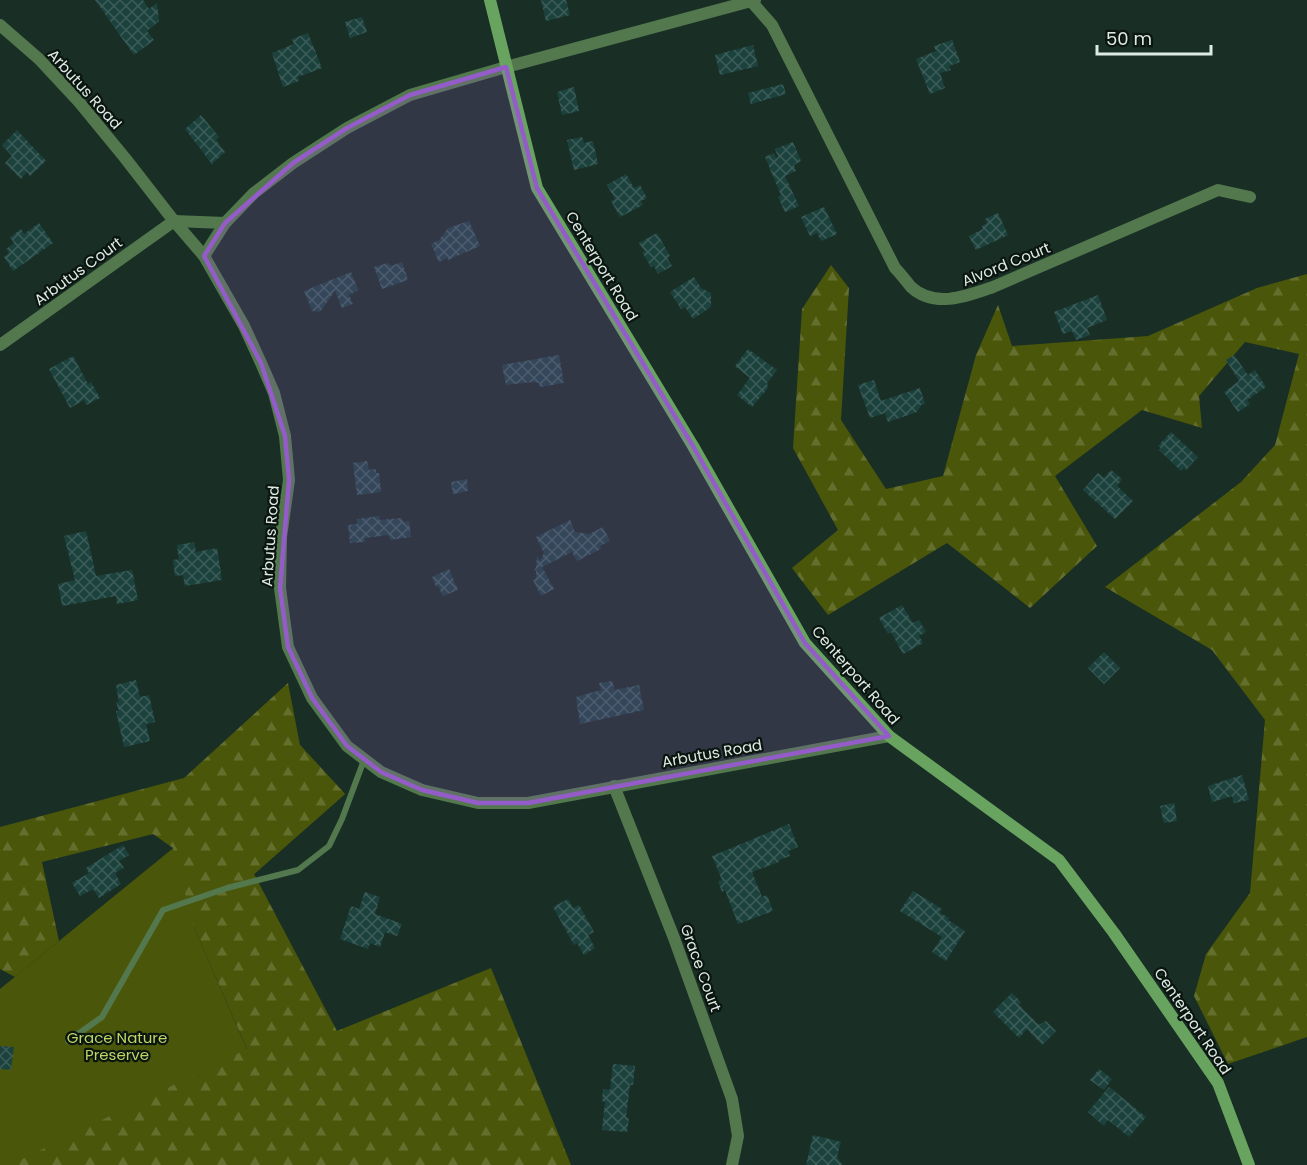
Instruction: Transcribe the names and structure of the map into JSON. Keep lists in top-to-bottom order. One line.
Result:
{"streets":{"main road":["Centerport Road"],"street":["Arbutus Road","Alvord Court","Arbutus Court","Grace Court"]},"crossings":[["Arbutus Road","Centerport Road"],["Arbutus Road","Arbutus Court"],["Arbutus Road","Grace Court"]],"parks":["Grace Nature Preserve"],"scale_bar":"50 m"}
